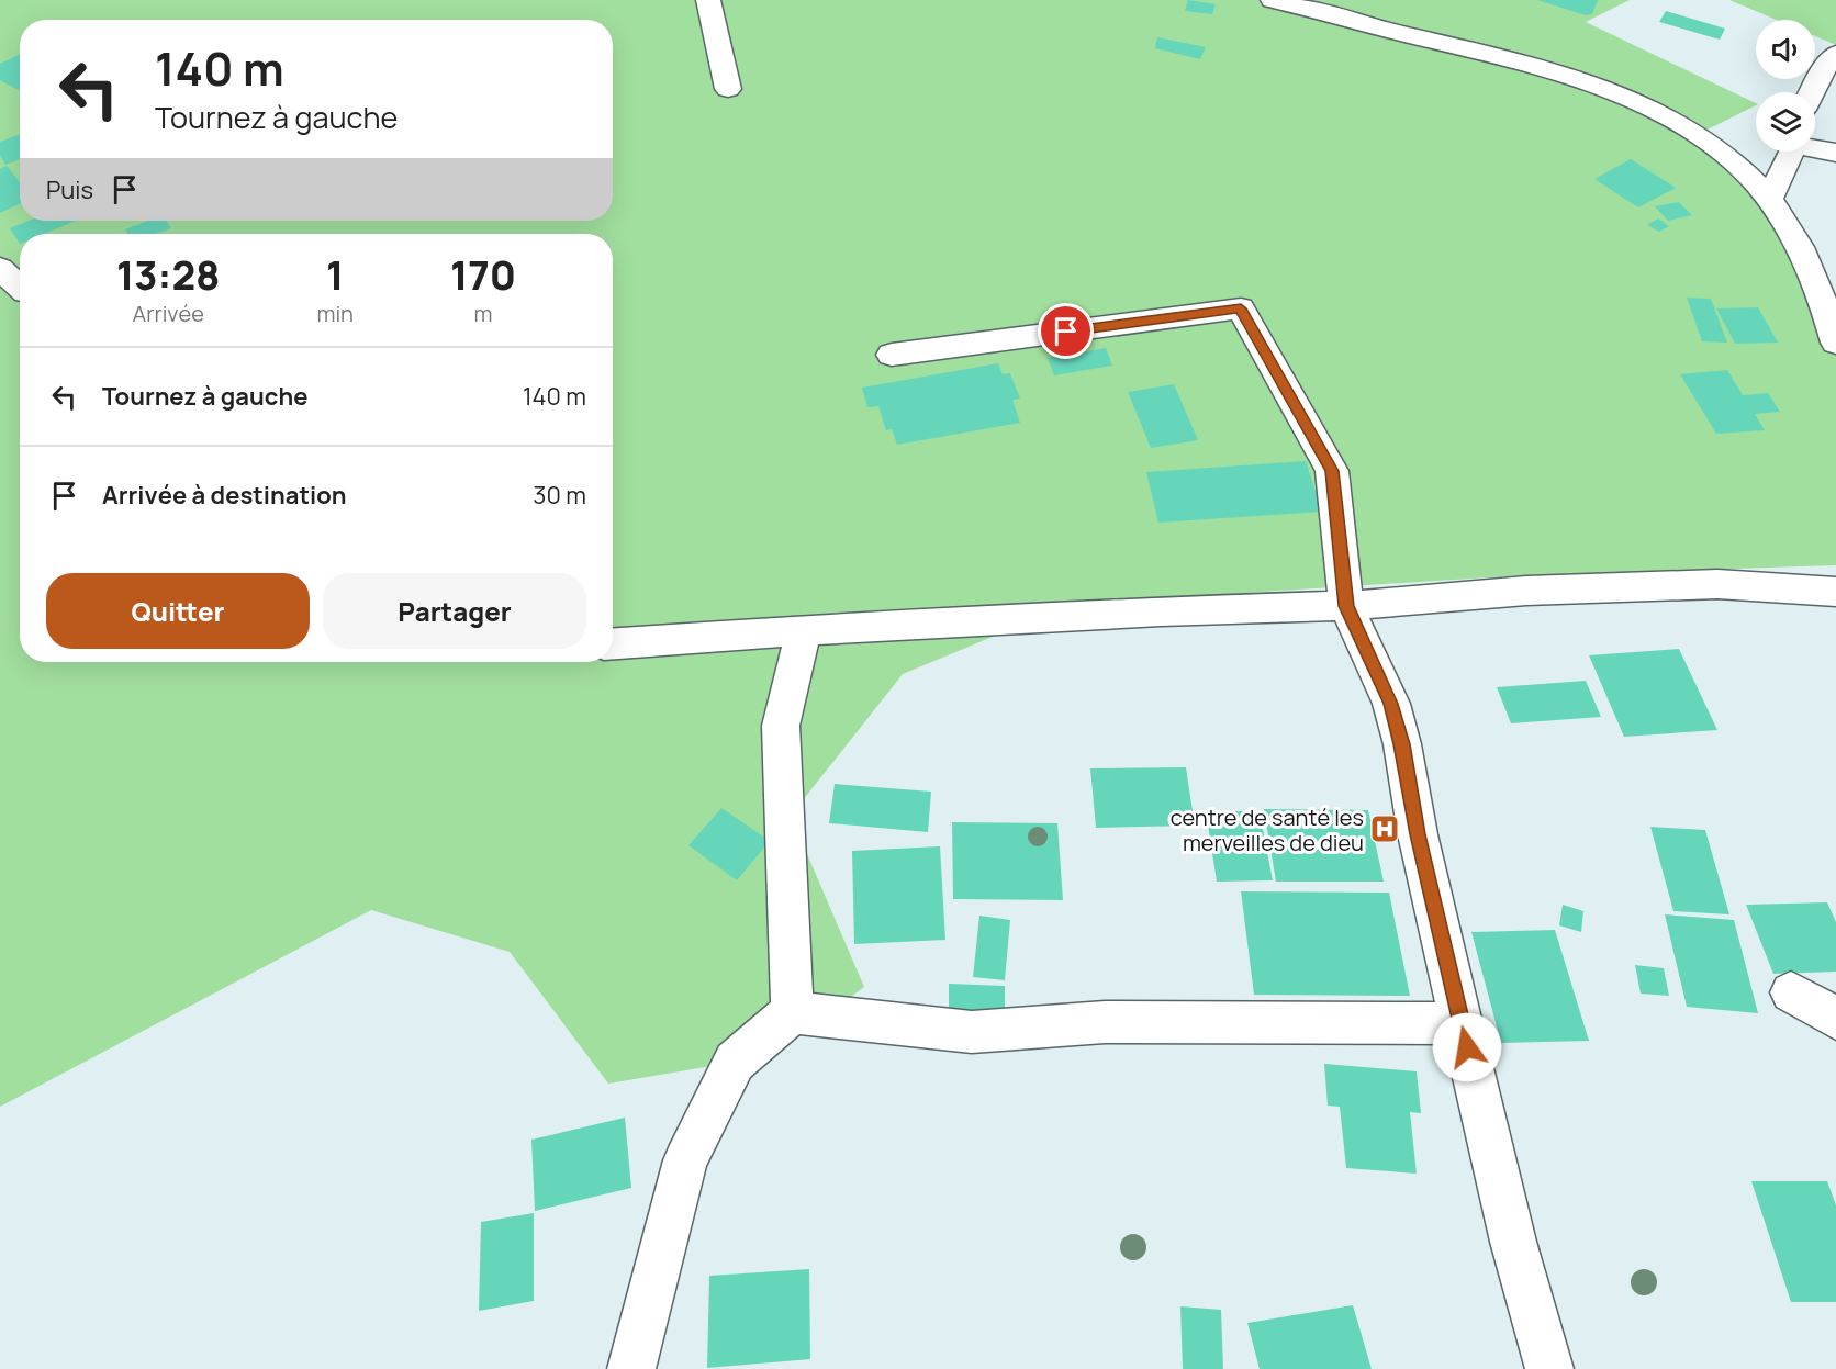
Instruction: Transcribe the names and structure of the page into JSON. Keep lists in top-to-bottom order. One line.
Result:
{"places":{"hospital":["centre de santé les merveilles de dieu"]},"page":{"turn":["140 m","Tournez à gauche"],"then":"Puis","eta":["13:28","Arrivée","1","min","170","m"],"list":[{"name":"Tournez à gauche","value":"140 m"},{"name":"Arrivée à destination","value":"30 m"}],"buttons":["Quitter","Partager"]}}
